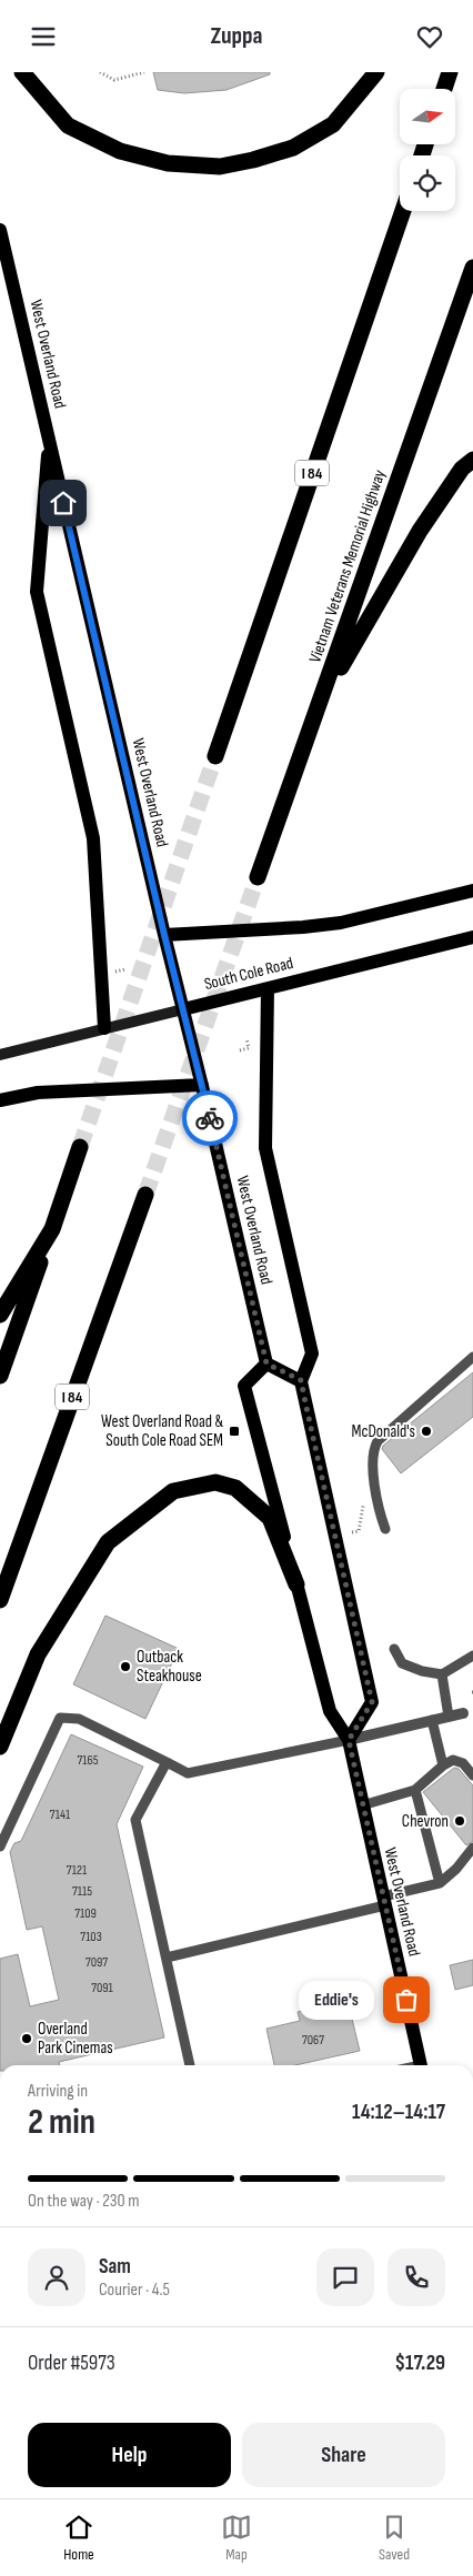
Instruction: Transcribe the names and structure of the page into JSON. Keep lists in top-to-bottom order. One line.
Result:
{"streets":{"highway":["I 84","Vietnam Veterans Memorial Highway"],"main road":["West Overland Road","South Cole Road"]},"crossings":[["West Overland Road","South Cole Road"]],"places":{"transit":["West Overland Road & South Cole Road SEM"],"other":["McDonald's","Outback Steakhouse","Chevron","Eddie's","Overland Park Cinemas"]},"house_numbers":["7165","7141","7121","7115","7109","7103","7097","7091","7067"],"north":"right","page":{"header":"Zuppa","bubble":"Eddie's","heading":["2 min","Arriving in","14:12–14:17"],"panel":["Sam","Courier · 4.5","Order #5973","$17.29"],"bar":"On the way · 230 m","buttons":["Help","Share"],"tabs":["Home","Map","Saved"]}}
